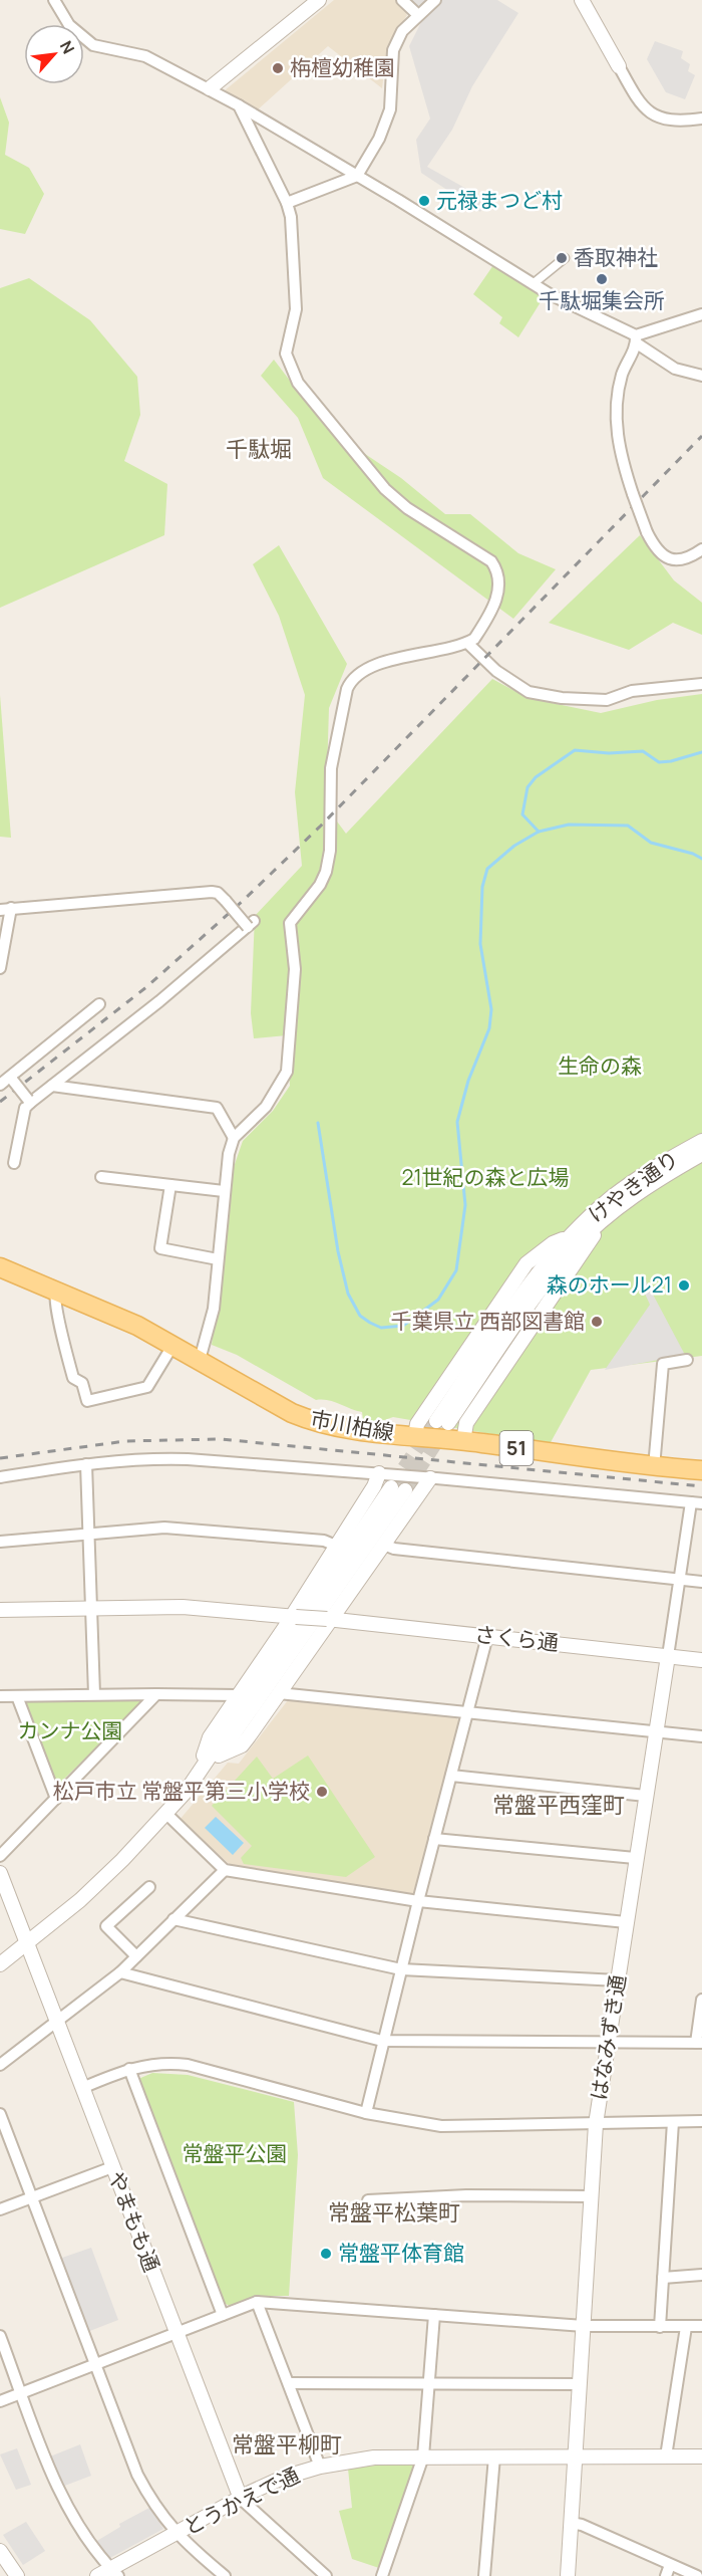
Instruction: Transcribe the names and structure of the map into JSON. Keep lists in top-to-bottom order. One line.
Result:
{"streets":{"main road":["市川柏線","51"],"street":["けやき通り","さくら通","はなみずき通","やまもも通","とうかえで通"]},"crossings":[["さくら通","はなみずき通"],["はなみずき通","とうかえで通"],["やまもも通","とうかえで通"]],"districts":["千駄堀","常盤平西窪町","常盤平松葉町","常盤平柳町"],"parks":["生命の森","21世紀の森と広場","カンナ公園","常盤平公園"],"places":["栴檀幼稚園","元禄まつど村","香取神社","千駄堀集会所","森のホール21","千葉県立 西部図書館","松戸市立 常盤平第三小学校","常盤平体育館"],"north":"top right"}
